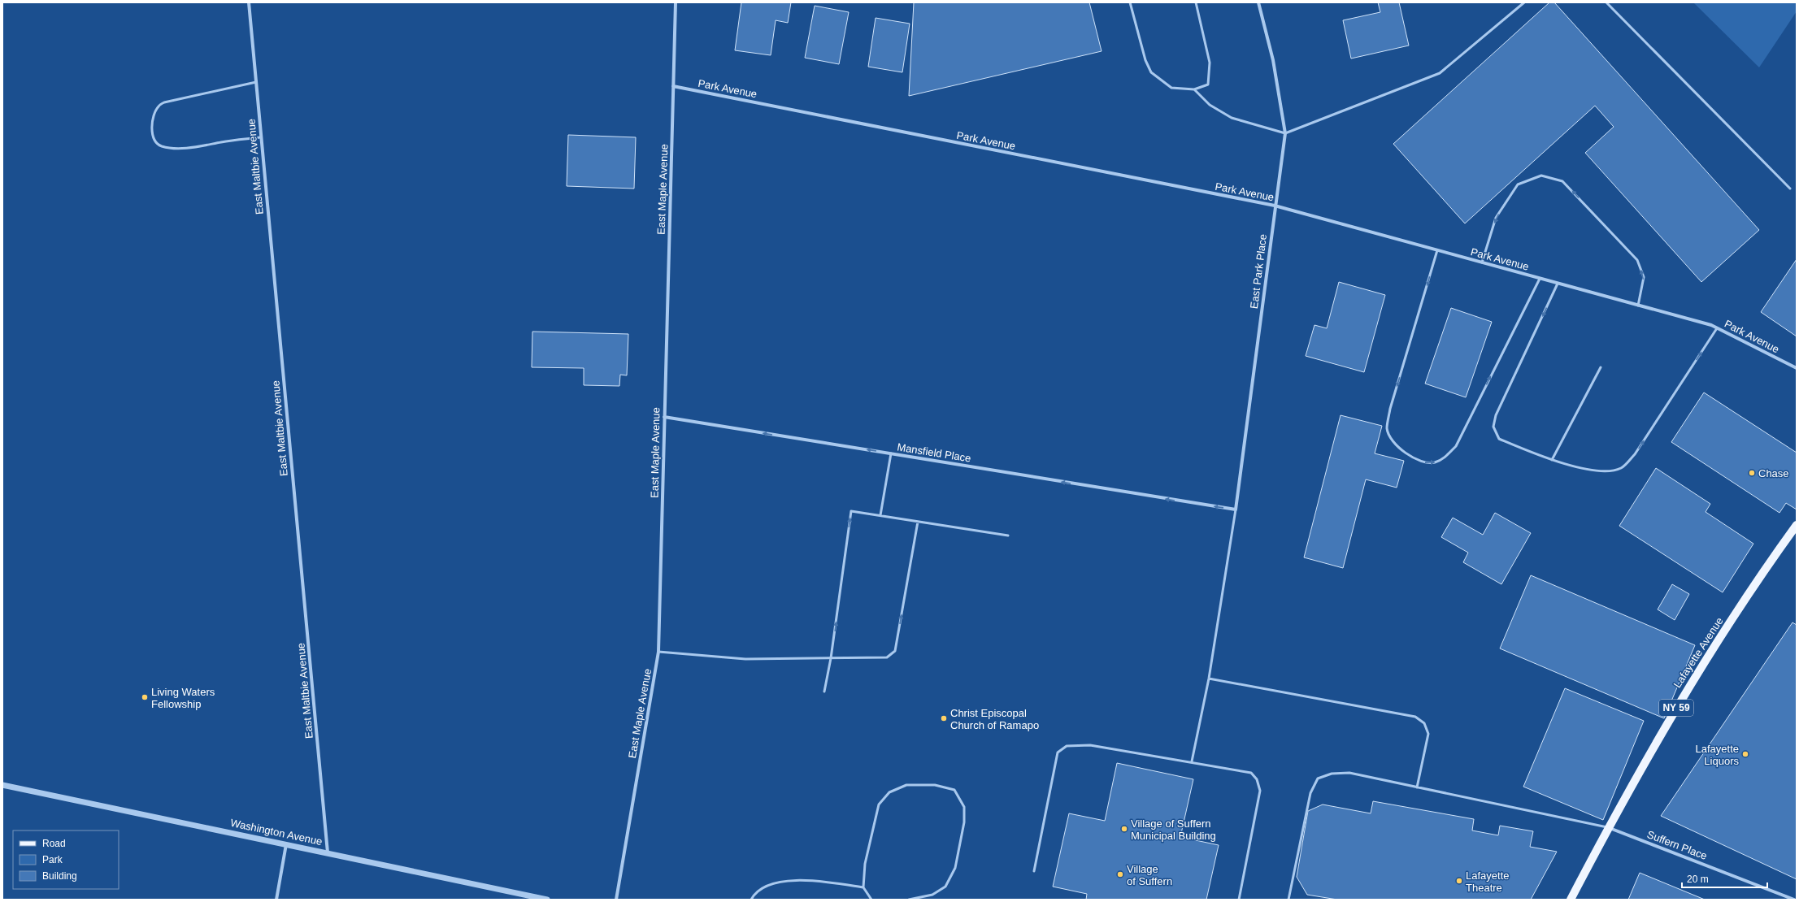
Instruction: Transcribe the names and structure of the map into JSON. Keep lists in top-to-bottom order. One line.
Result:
{"streets":{"main road":["Lafayette Avenue","NY 59"],"street":["Park Avenue","East Maltbie Avenue","East Maple Avenue","East Park Place","Mansfield Place","Washington Avenue","Suffern Place"]},"crossings":[["Park Avenue","East Maple Avenue"],["Park Avenue","East Park Place"],["East Maltbie Avenue","Washington Avenue"],["East Maple Avenue","Mansfield Place"],["East Park Place","Mansfield Place"],["Lafayette Avenue","Suffern Place"]],"one_way":["Mansfield Place"],"places":["Chase","Living Waters Fellowship","Christ Episcopal Church of Ramapo","Lafayette Liquors","Village of Suffern Municipal Building","Village of Suffern","Lafayette Theatre"],"legend":["Road","Park","Building"],"scale_bar":"20 m"}
